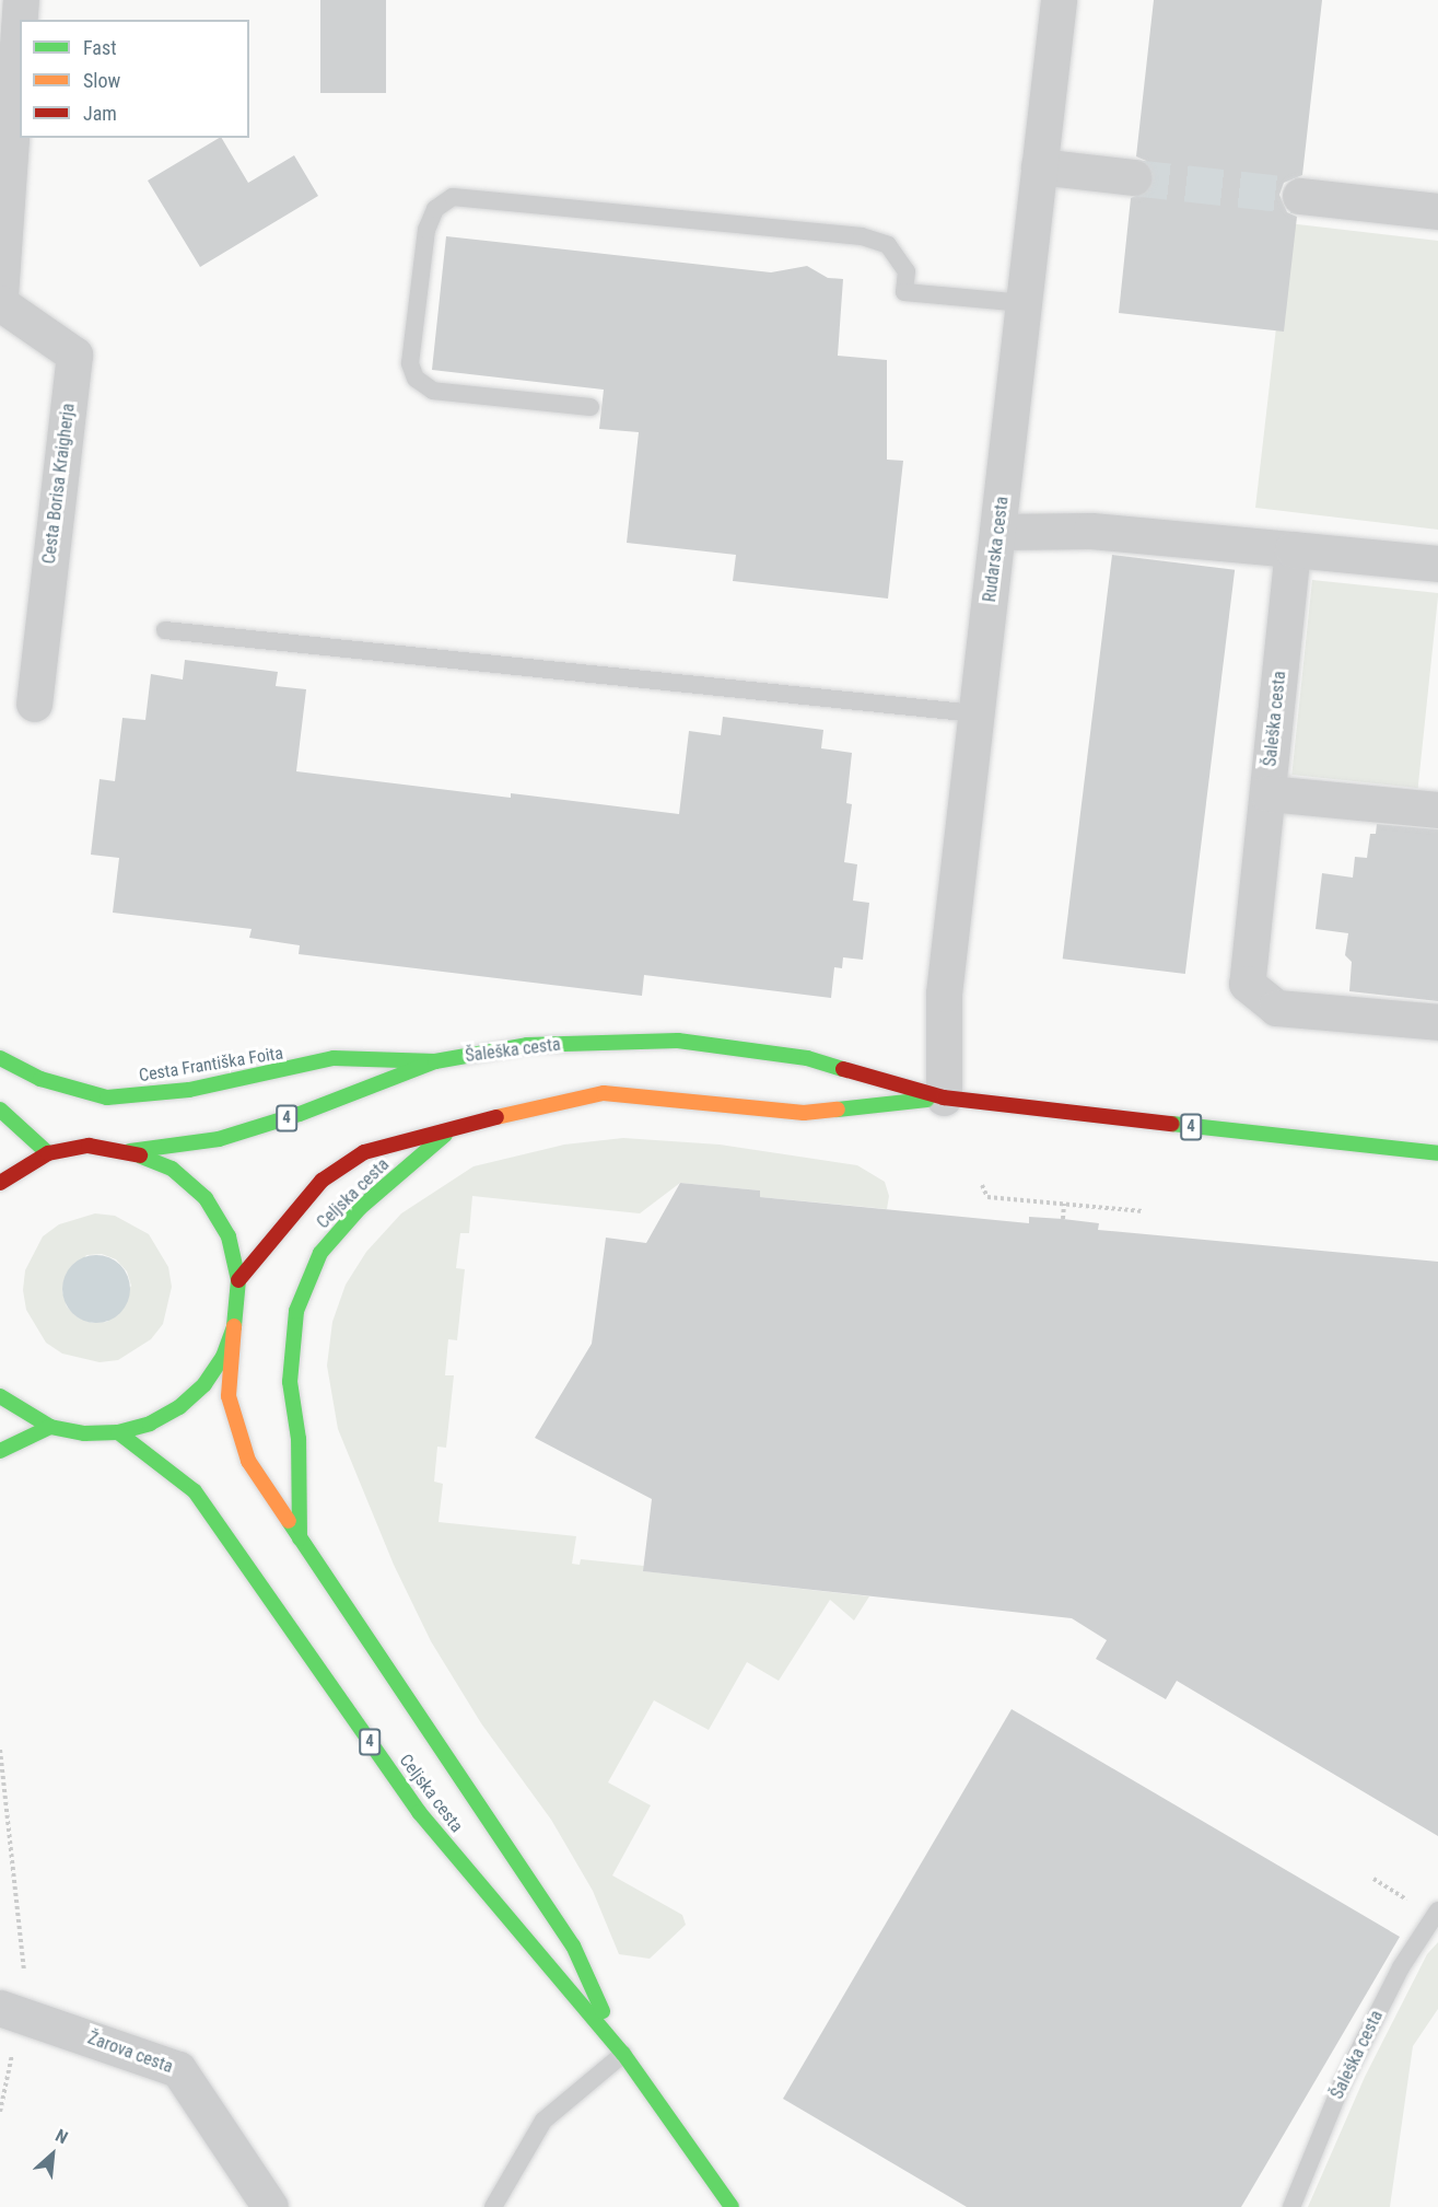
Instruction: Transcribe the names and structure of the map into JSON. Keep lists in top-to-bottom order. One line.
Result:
{"streets":{"main road":["Šaleška cesta","Cesta Františka Foita","4","Celjska cesta"],"street":["Cesta Borisa Kraigherja","Rudarska cesta","Žarova cesta"]},"crossings":[["Rudarska cesta","Šaleška cesta"],["Šaleška cesta","Cesta Františka Foita"],["Šaleška cesta","4"],["Šaleška cesta","Celjska cesta"],["4","Celjska cesta"]],"legend":["Fast","Slow","Jam"],"north":"top right"}
